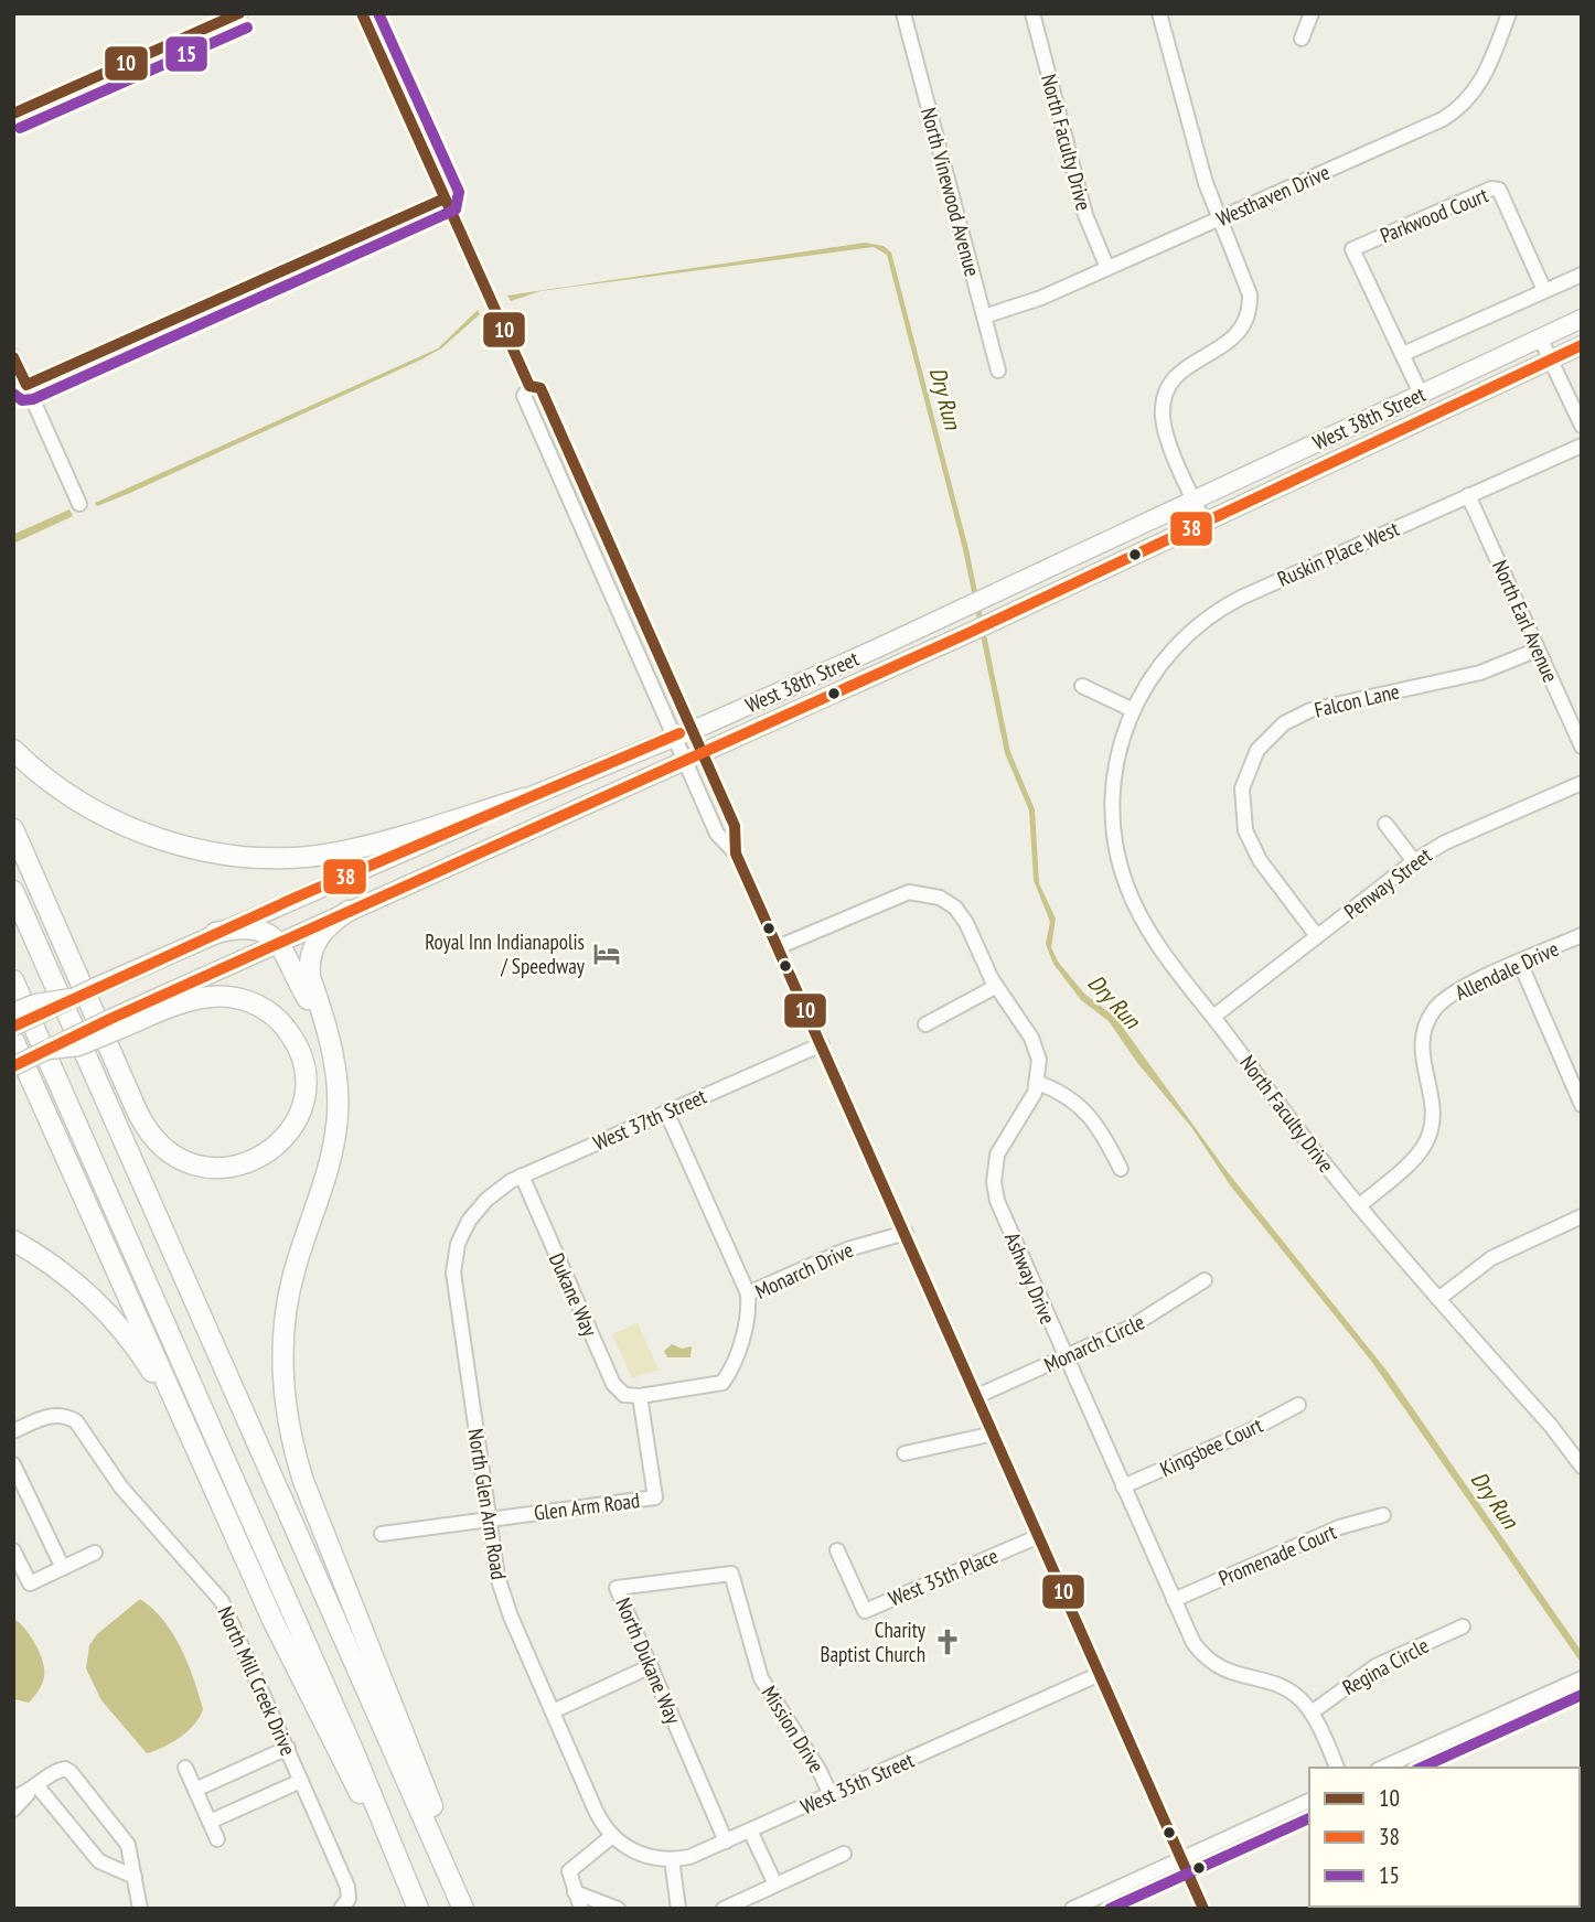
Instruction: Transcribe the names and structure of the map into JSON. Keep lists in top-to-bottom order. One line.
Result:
{"streets":{"main road":["West 38th Street"],"street":["North Faculty Drive","North Vinewood Avenue","Westhaven Drive","Parkwood Court","Ruskin Place West","North Earl Avenue","Falcon Lane","Penway Street","Allendale Drive","West 37th Street","Monarch Drive","Ashway Drive","Dukane Way","Monarch Circle","Kingsbee Court","North Glen Arm Road","Glen Arm Road","Promenade Court","West 35th Place","North Dukane Way","Regina Circle","North Mill Creek Drive","Mission Drive","West 35th Street"]},"crossings":[["North Faculty Drive","Westhaven Drive"],["North Faculty Drive","Ruskin Place West"],["North Faculty Drive","Penway Street"],["North Faculty Drive","Allendale Drive"],["North Vinewood Avenue","Westhaven Drive"],["Ruskin Place West","North Earl Avenue"],["North Earl Avenue","Falcon Lane"],["Falcon Lane","Penway Street"],["West 37th Street","Dukane Way"],["West 37th Street","North Glen Arm Road"],["Monarch Drive","Dukane Way"],["Monarch Drive","Glen Arm Road"],["Ashway Drive","Monarch Circle"],["Ashway Drive","Kingsbee Court"],["Ashway Drive","Promenade Court"],["Ashway Drive","Regina Circle"],["Dukane Way","Glen Arm Road"],["North Glen Arm Road","Glen Arm Road"],["North Glen Arm Road","West 35th Street"],["North Dukane Way","Mission Drive"],["North Dukane Way","West 35th Street"],["Mission Drive","West 35th Street"]],"water":["Dry Run"],"places":{"hotel":["Royal Inn Indianapolis / Speedway"],"church":["Charity Baptist Church"]},"lines":["transit line 10","transit line 15","transit line 38"],"legend":["10","38","15"]}
